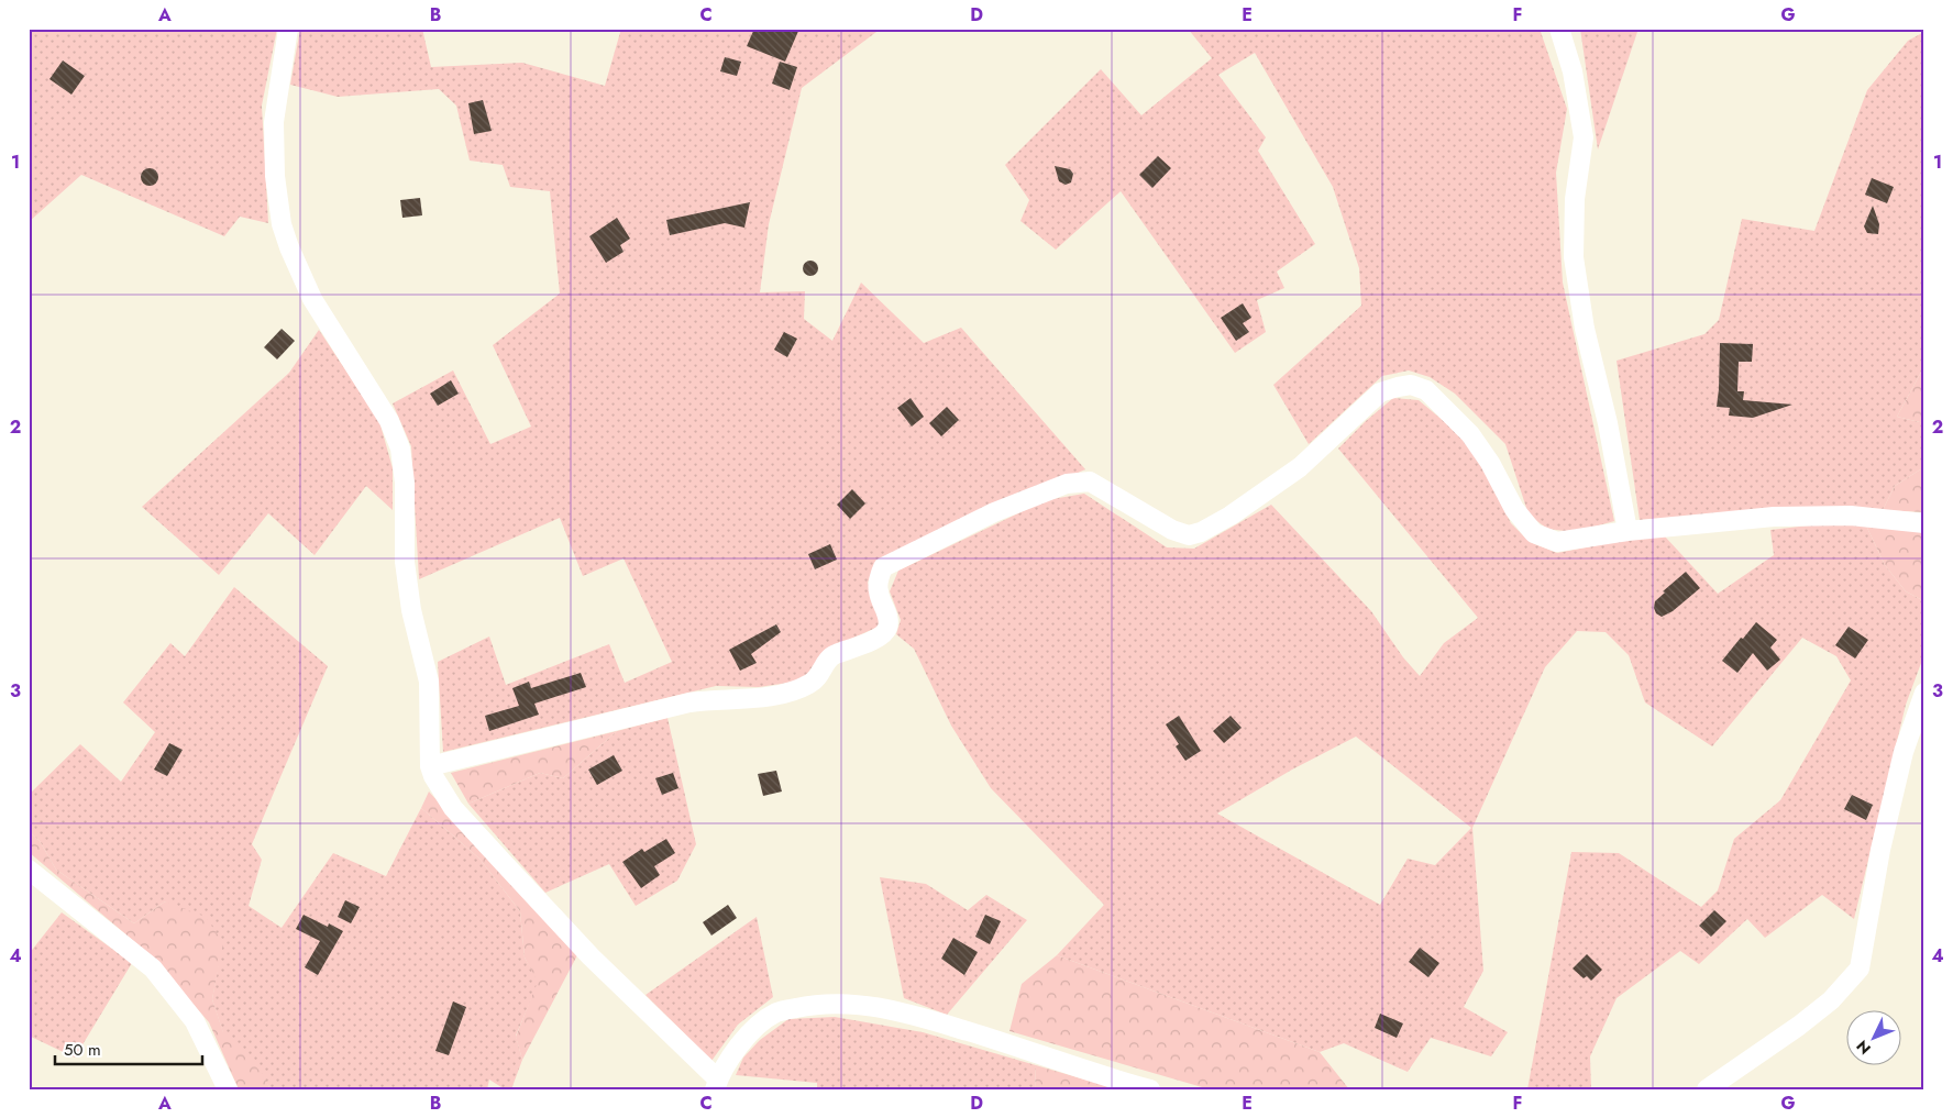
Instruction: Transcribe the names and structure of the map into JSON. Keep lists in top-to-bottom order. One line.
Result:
{"scale_bar":"50 m","north":"bottom left","grid":{"columns":["A","B","C","D","E","F","G"],"rows":["1","2","3","4"]}}
